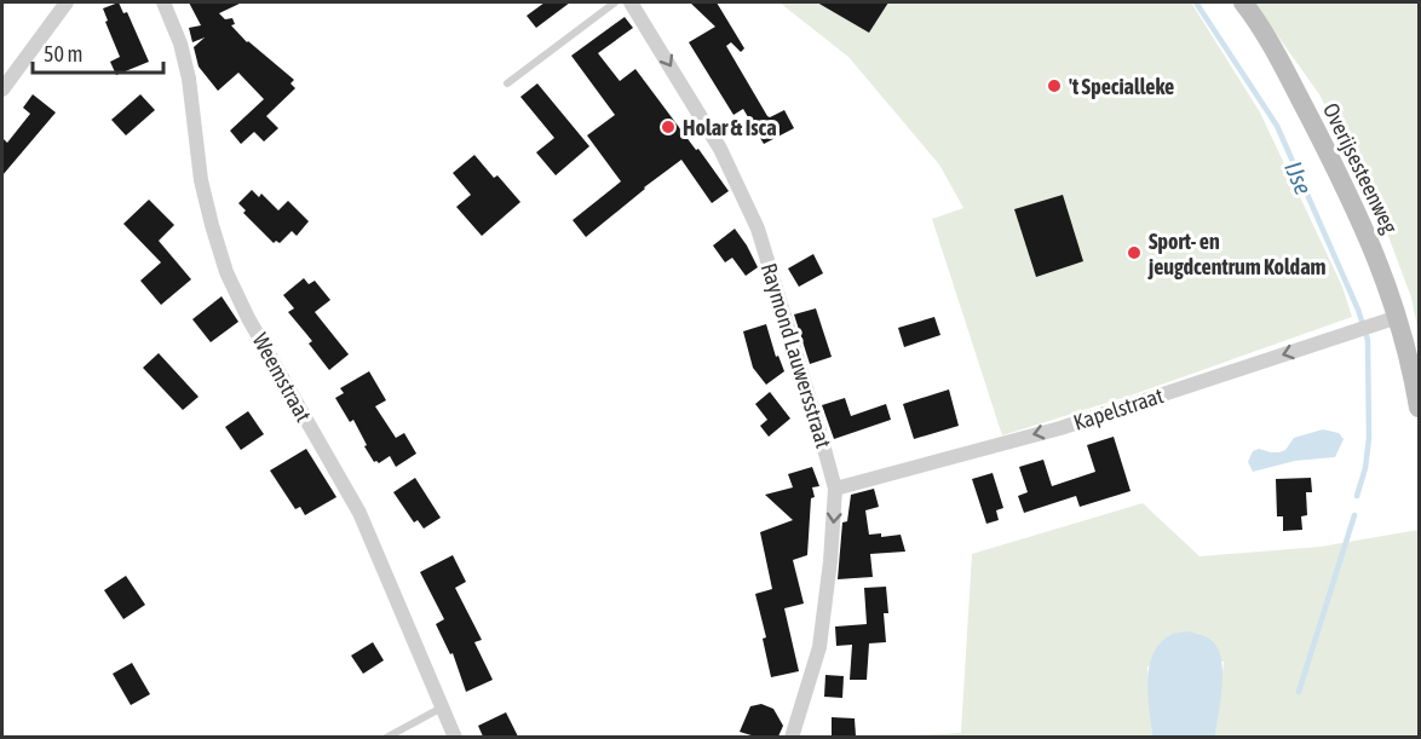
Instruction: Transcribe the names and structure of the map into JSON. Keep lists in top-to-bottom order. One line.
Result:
{"streets":{"main road":["Overijsesteenweg"],"street":["Raymond Lauwersstraat","Weemstraat","Kapelstraat"]},"crossings":[["Overijsesteenweg","Kapelstraat"],["Raymond Lauwersstraat","Kapelstraat"]],"one_way":["Raymond Lauwersstraat","Kapelstraat"],"water":["IJse"],"places":["'t Specialleke","Holar & Isca","Sport- en jeugdcentrum Koldam"],"scale_bar":"50 m"}
